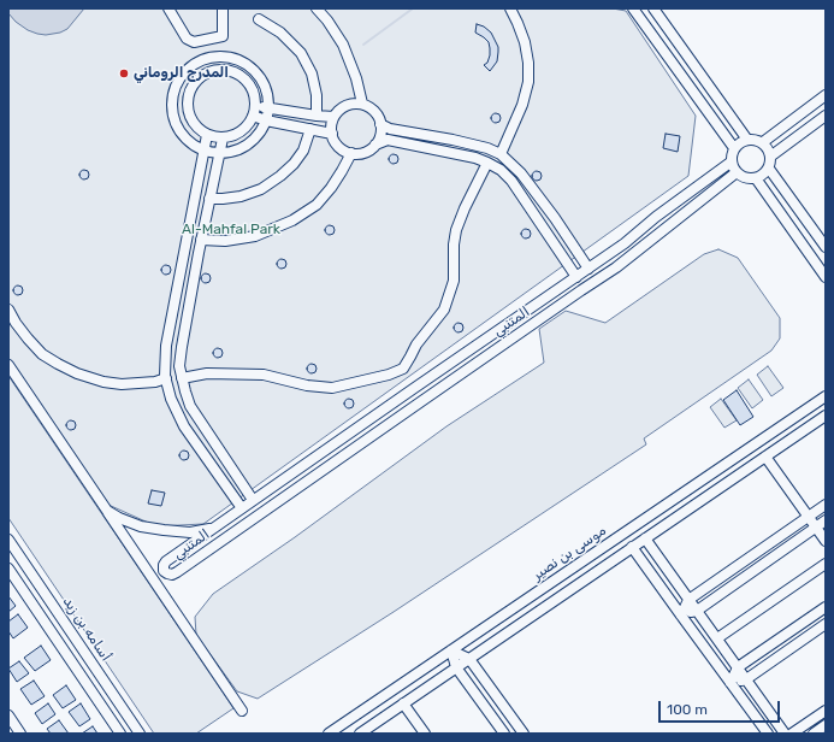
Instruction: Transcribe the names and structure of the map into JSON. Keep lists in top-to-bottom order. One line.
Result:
{"streets":{"street":["المتنبي","موسى بن نصير","أسامه بن زيد"]},"parks":["Al-Mahfal Park"],"places":["المدرج الروماني"],"scale_bar":"100 m"}
